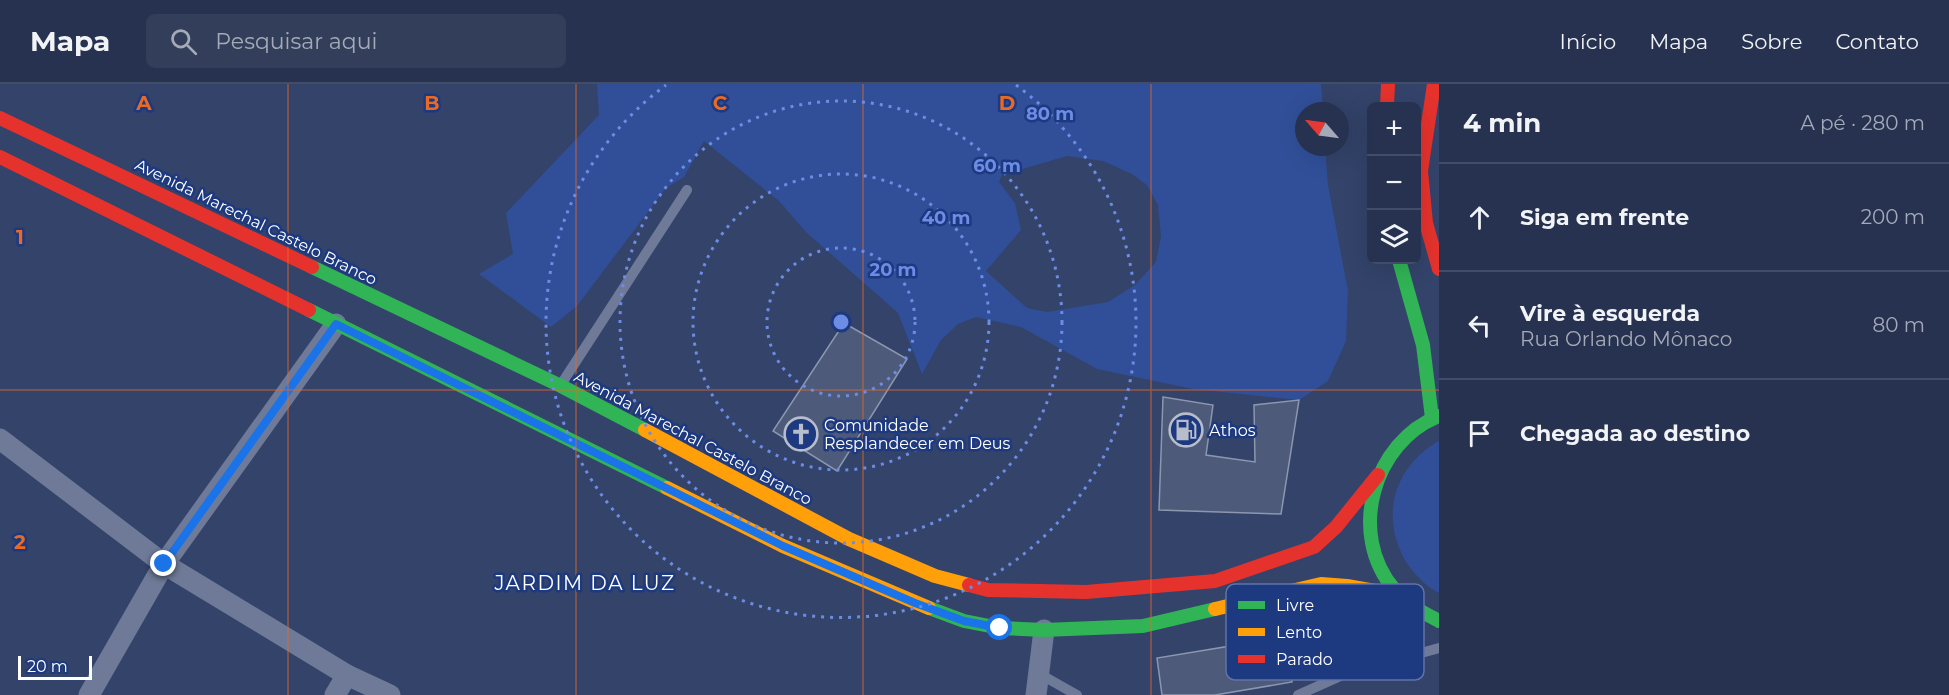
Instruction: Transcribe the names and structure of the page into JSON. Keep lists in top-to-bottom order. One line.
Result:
{"streets":{"main road":["Avenida Marechal Castelo Branco"]},"districts":["JARDIM DA LUZ"],"places":{"fuel station":["Athos"],"church":["Comunidade Resplandecer em Deus"]},"legend":["Livre","Lento","Parado"],"scale_bar":"20 m","north":"top left","page":{"header":"Mapa","search":"Pesquisar aqui","nav":["Início","Mapa","Sobre","Contato"],"heading":["4 min","A pé · 280 m"],"map_buttons":["+","−"],"list":[["Siga em frente","200 m"],["Vire à esquerda","Rua Orlando Mônaco","80 m"],"Chegada ao destino"],"scale":"20 m"},"grid":{"columns":["A","B","C","D"],"rows":["1","2"]},"rings":["80 m","60 m","40 m","20 m"]}
